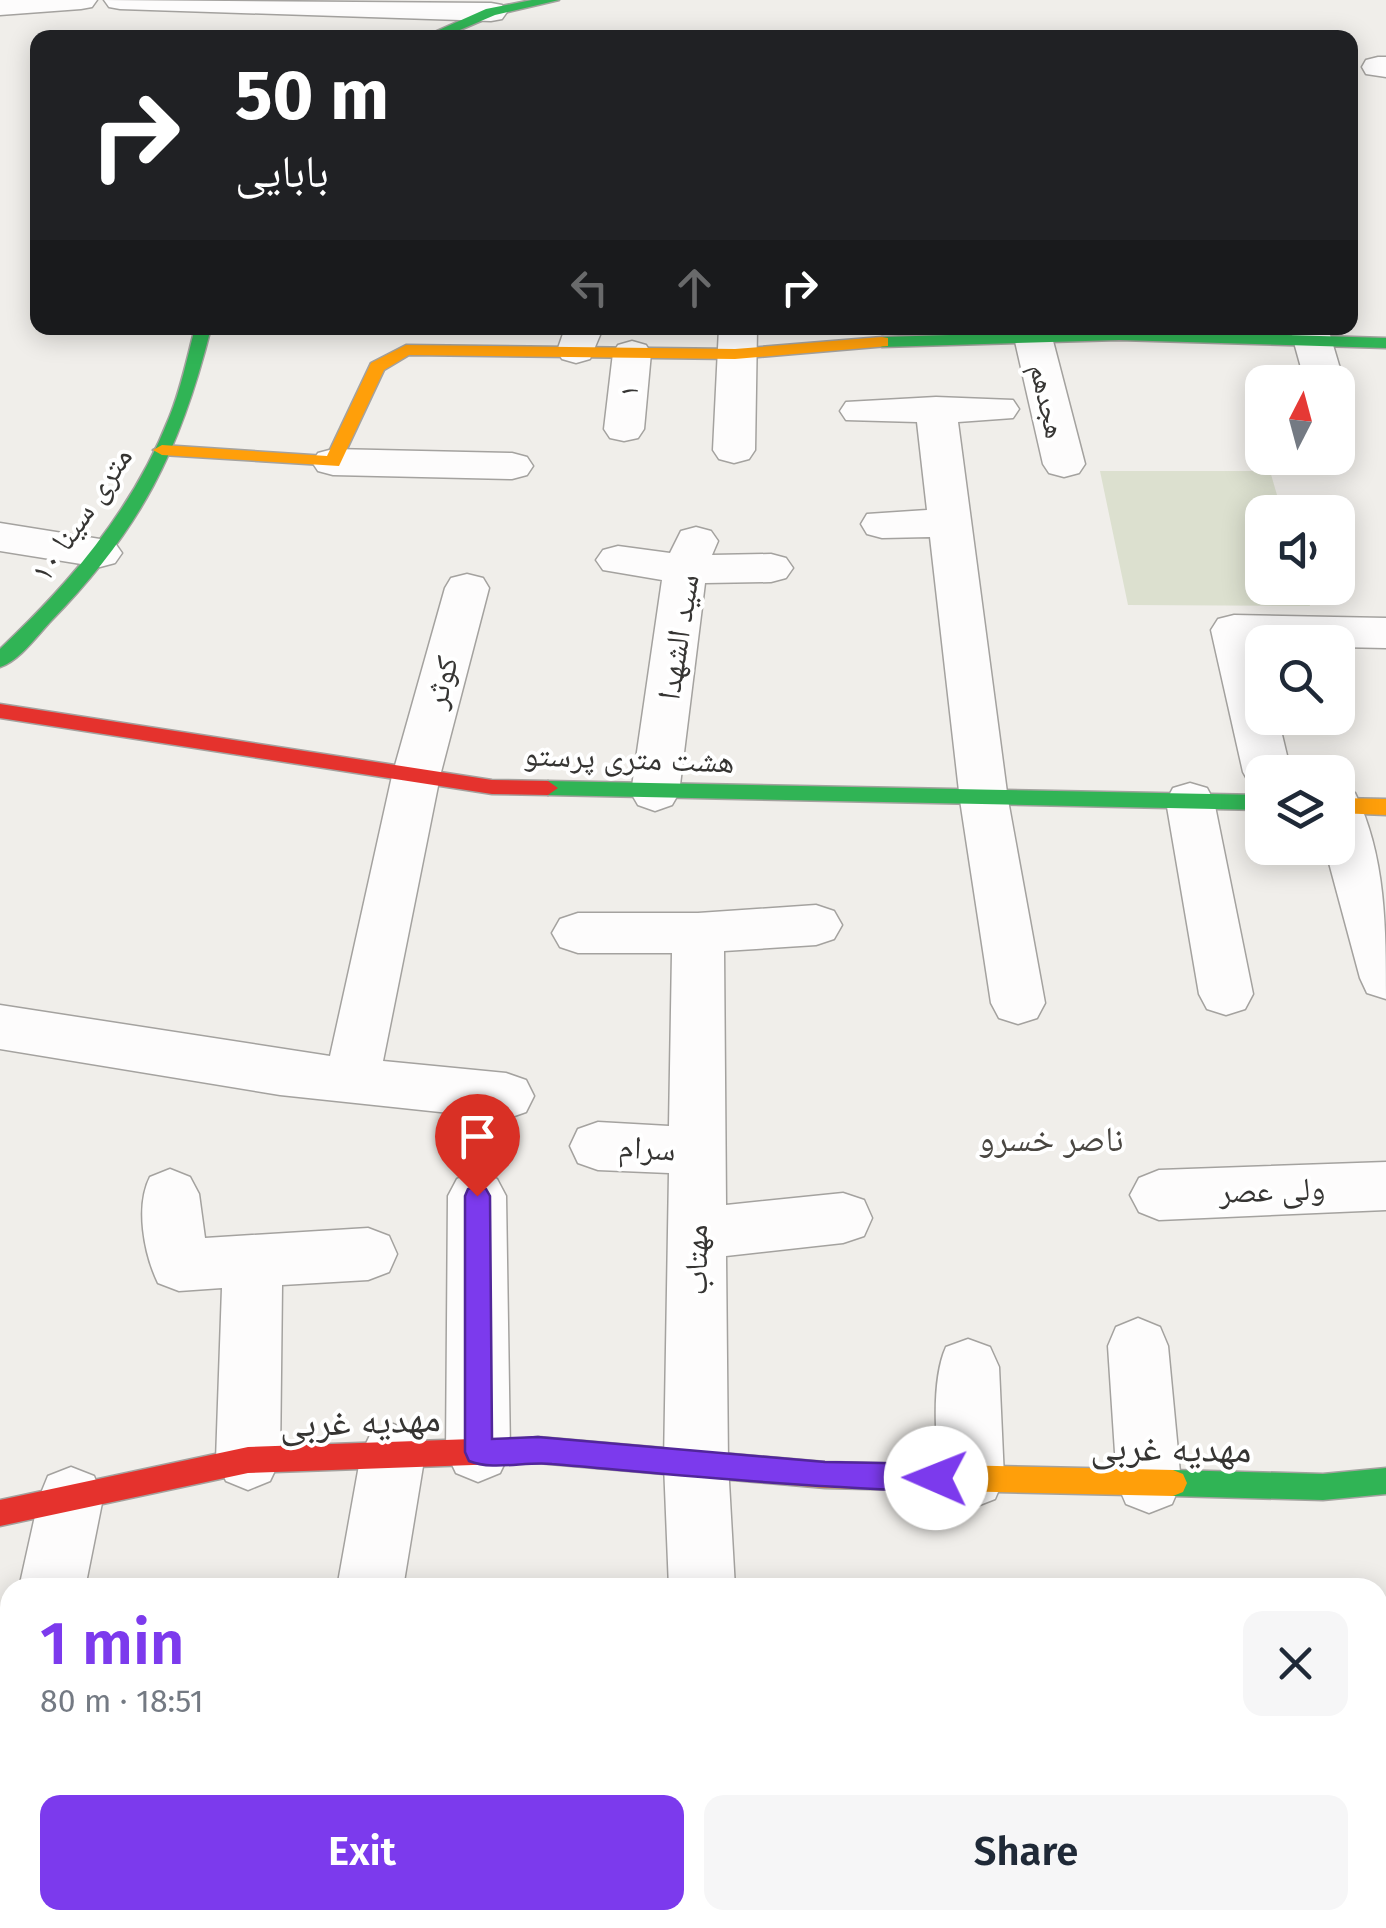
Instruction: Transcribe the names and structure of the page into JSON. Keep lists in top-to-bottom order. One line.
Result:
{"streets":{"street":["۱","هجدهم","۱۰ متری سینا","سید الشهدا","کوثر","هشت متری پرستو","سرام","ولی عصر","مهتاب","مهدیه غربی"]},"crossings":[["سید الشهدا","هشت متری پرستو"],["کوثر","هشت متری پرستو"],["سرام","مهتاب"],["مهتاب","مهدیه غربی"]],"districts":["ناصر خسرو"],"north":"top","page":{"turn":["50 m","بابایی"],"heading":["1 min","80 m · 18:51"],"buttons":["Exit","Share"]}}
